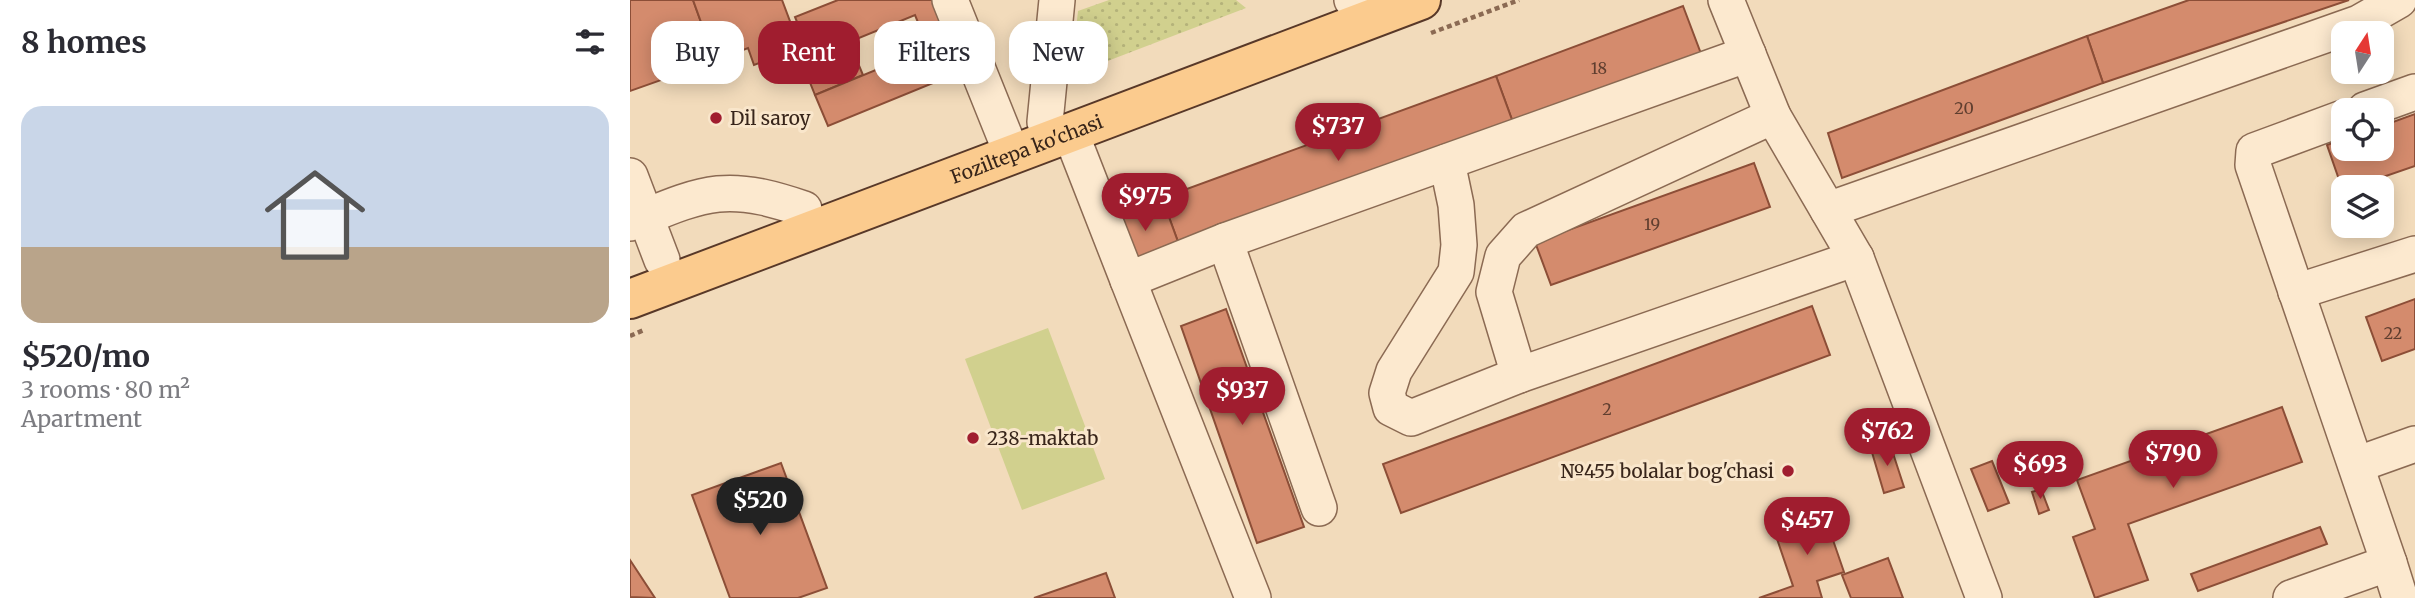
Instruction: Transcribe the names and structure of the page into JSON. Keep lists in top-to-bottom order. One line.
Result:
{"streets":{"main road":["Foziltepa ko'chasi"]},"places":["Dil saroy","238-maktab","№455 bolalar bog'chasi"],"house_numbers":["18","20","19","22","2"],"north":"top","page":{"heading":"8 homes","chip":["Buy","Rent","Filters","New"],"list":[{"name":"$520/mo","note":"3 rooms · 80 m² · Apartment"}],"price":["$737","$975","$937","$762","$790","$693","$520","$457"]}}
